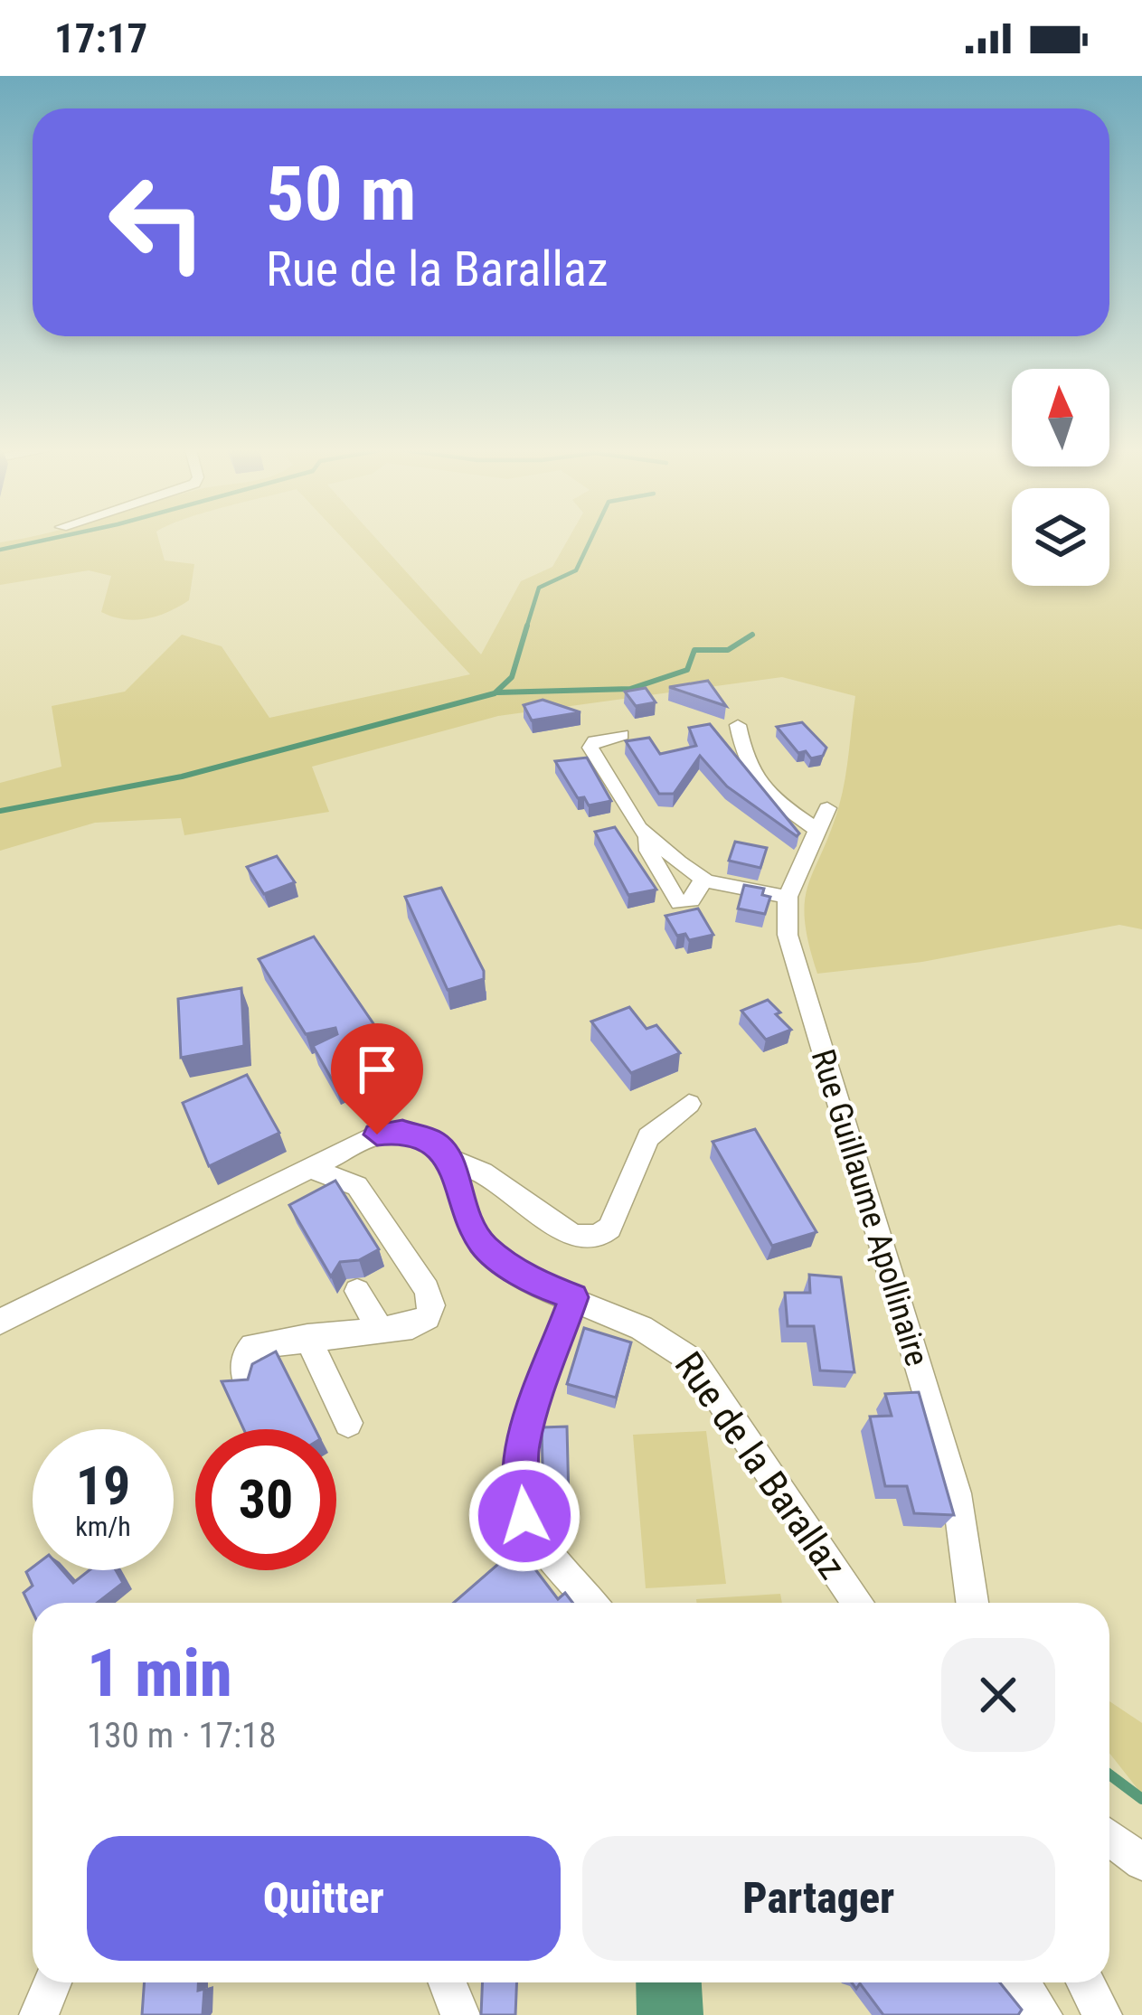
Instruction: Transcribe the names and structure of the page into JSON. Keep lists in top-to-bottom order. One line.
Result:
{"streets":{"street":["Rue Guillaume Apollinaire","Rue de la Barallaz"]},"north":"top","page":{"status":"17:17","turn":["50 m","Rue de la Barallaz"],"speed":"19 km/h","limit":"30","heading":["1 min","130 m · 17:18"],"buttons":["Quitter","Partager"]}}
